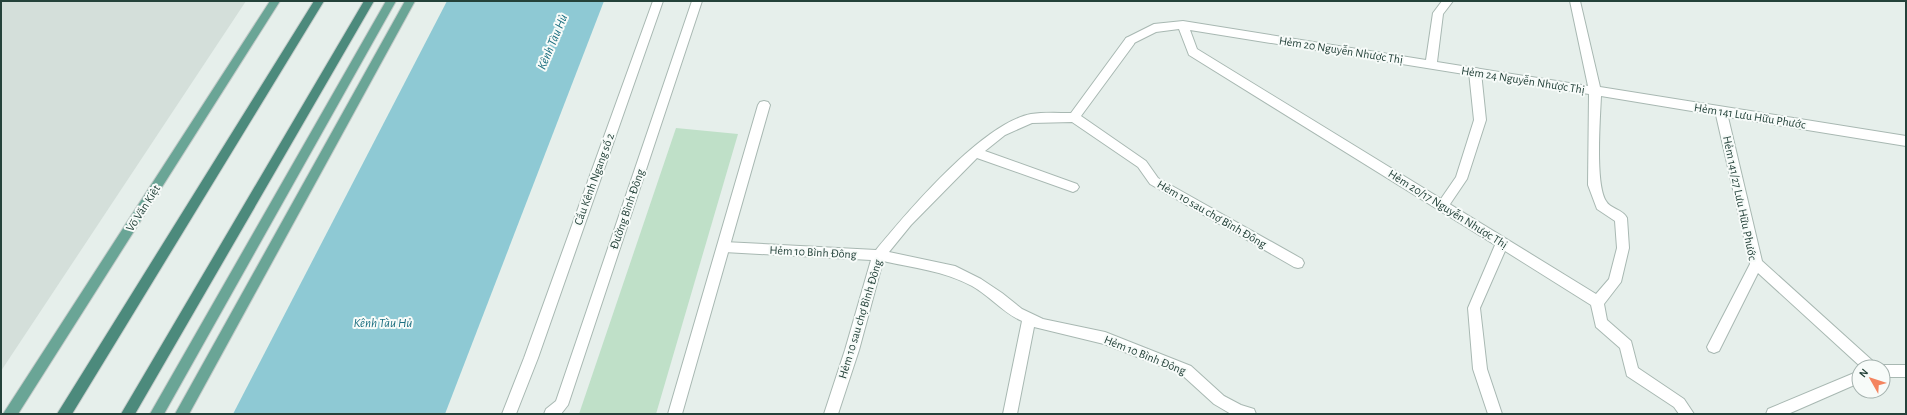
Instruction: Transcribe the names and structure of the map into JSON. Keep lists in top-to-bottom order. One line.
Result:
{"streets":{"main road":["Võ Văn Kiệt"],"street":["Hẻm 20 Nguyễn Nhược Thị","Hẻm 24 Nguyễn Nhược Thị","Hẻm 141 Lưu Hữu Phước","Cầu Kênh Ngang số 2","Hẻm 141/27 Lưu Hữu Phước","Đường Bình Đông","Hẻm 20/17 Nguyễn Nhược Thị","Hẻm 10 sau chợ Bình Đông","Hẻm 10 Bình Đông"]},"crossings":[["Hẻm 20 Nguyễn Nhược Thị","Hẻm 24 Nguyễn Nhược Thị"],["Hẻm 20 Nguyễn Nhược Thị","Hẻm 20/17 Nguyễn Nhược Thị"],["Hẻm 24 Nguyễn Nhược Thị","Hẻm 141 Lưu Hữu Phước"],["Hẻm 141 Lưu Hữu Phước","Hẻm 141/27 Lưu Hữu Phước"],["Hẻm 10 sau chợ Bình Đông","Hẻm 10 Bình Đông"]],"water":["Kênh Tàu Hủ"],"north":"top left"}
